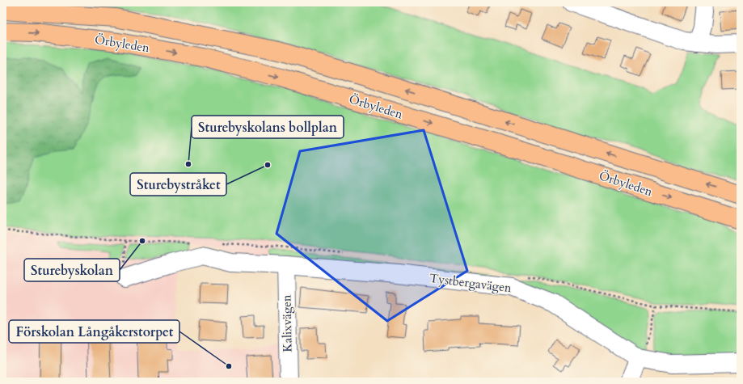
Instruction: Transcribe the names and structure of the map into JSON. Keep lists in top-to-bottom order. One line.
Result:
{"streets":{"main road":["Örbyleden"],"street":["Tystbergavägen","Kalixvägen"]},"crossings":[["Tystbergavägen","Kalixvägen"]],"places":["Sturebyskolans bollplan","Sturebystråket","Sturebyskolan","Förskolan Långåkerstorpet"]}
